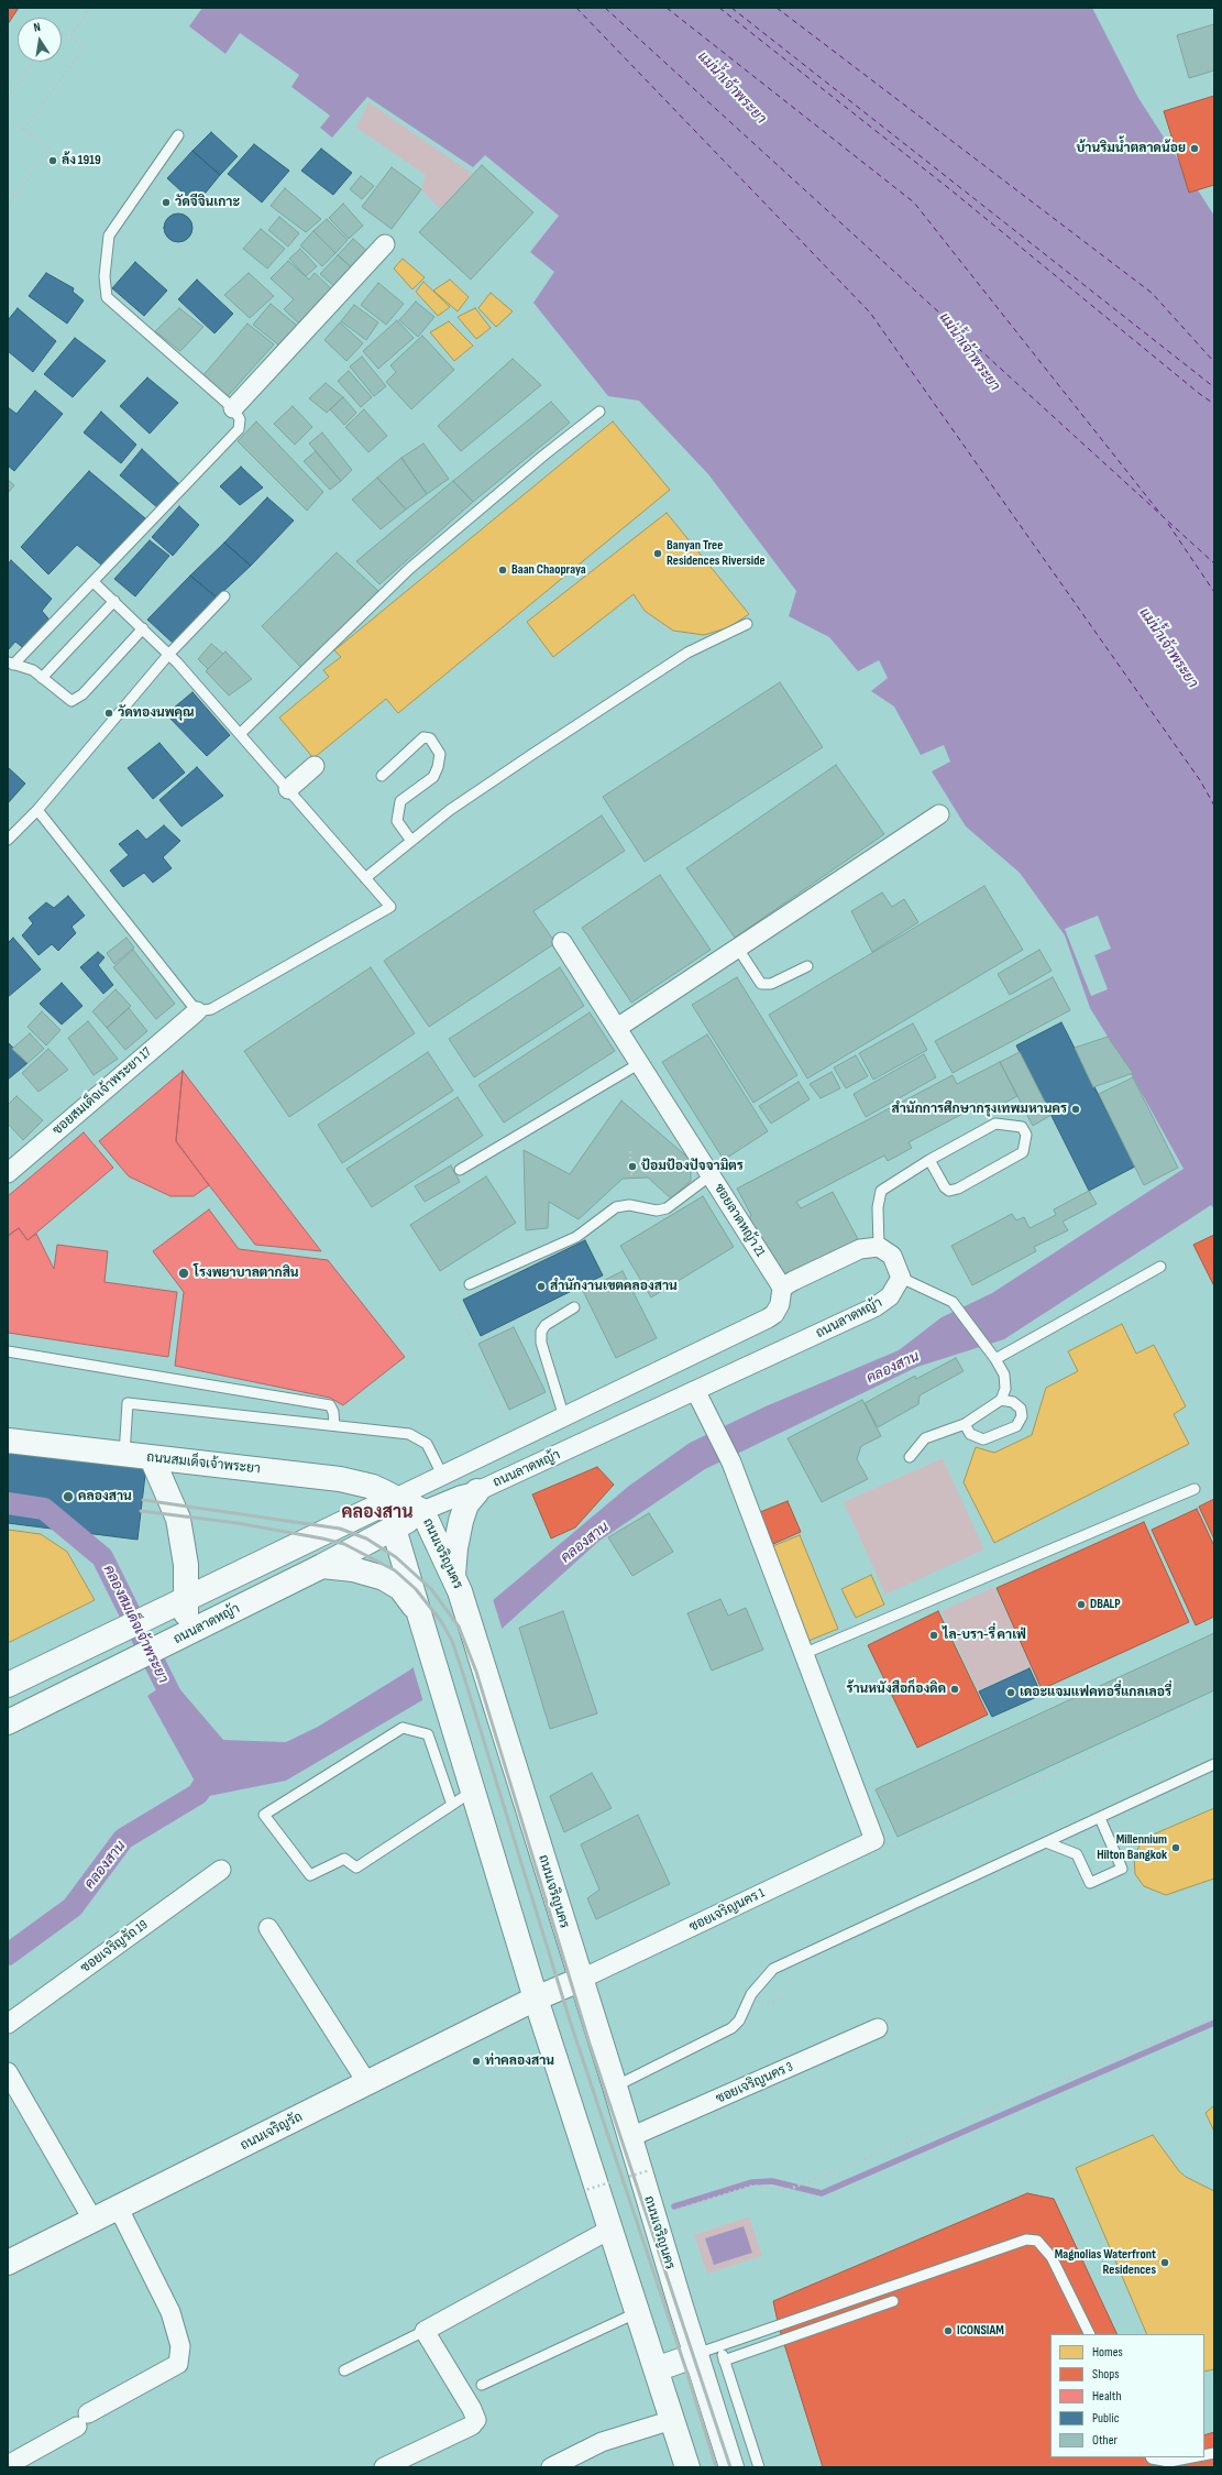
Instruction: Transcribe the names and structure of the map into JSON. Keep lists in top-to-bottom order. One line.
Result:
{"streets":{"main road":["ถนนลาดหญ้า","ถนนสมเด็จเจ้าพระยา","ถนนเจริญนคร","ถนนเจริญรัถ"],"street":["ซอยสมเด็จเจ้าพระยา 17","ซอยลาดหญ้า 21","ซอยเจริญนคร 1","ซอยเจริญรัถ 19","ซอยเจริญนคร 3"]},"crossings":[["ถนนลาดหญ้า","ถนนเจริญนคร"],["ถนนสมเด็จเจ้าพระยา","ถนนเจริญนคร"],["ถนนเจริญนคร","ซอยเจริญนคร 1"],["ถนนเจริญนคร","ซอยเจริญนคร 3"],["ถนนเจริญนคร","ถนนเจริญรัถ"],["ซอยเจริญนคร 1","ถนนเจริญรัถ"]],"districts":["คลองสาน"],"water":["แม่น้ำเจ้าพระยา","คลองสาน","คลองสมเด็จเจ้าพระยา"],"places":["บ้านริมน้ำตลาดน้อย","ล้ง 1919","วัดจีจินเกาะ","Banyan Tree Residences Riverside","Baan Chaopraya","วัดทองนพคุณ","สำนักการศึกษากรุงเทพมหานคร","ป้อมป้องปัจจามิตร","โรงพยาบาลตากสิน","สำนักงานเขตคลองสาน","คลองสาน","DBALP","ไล-บรา-รี่ คาเฟ่","ร้านหนังสือก็องดิด","เดอะแจมแฟคทอรี่แกลเลอรี่","Millennium Hilton Bangkok","ท่าคลองสาน","Magnolias Waterfront Residences","ICONSIAM"],"legend":["Homes","Shops","Health","Public","Other"],"north":"top"}
